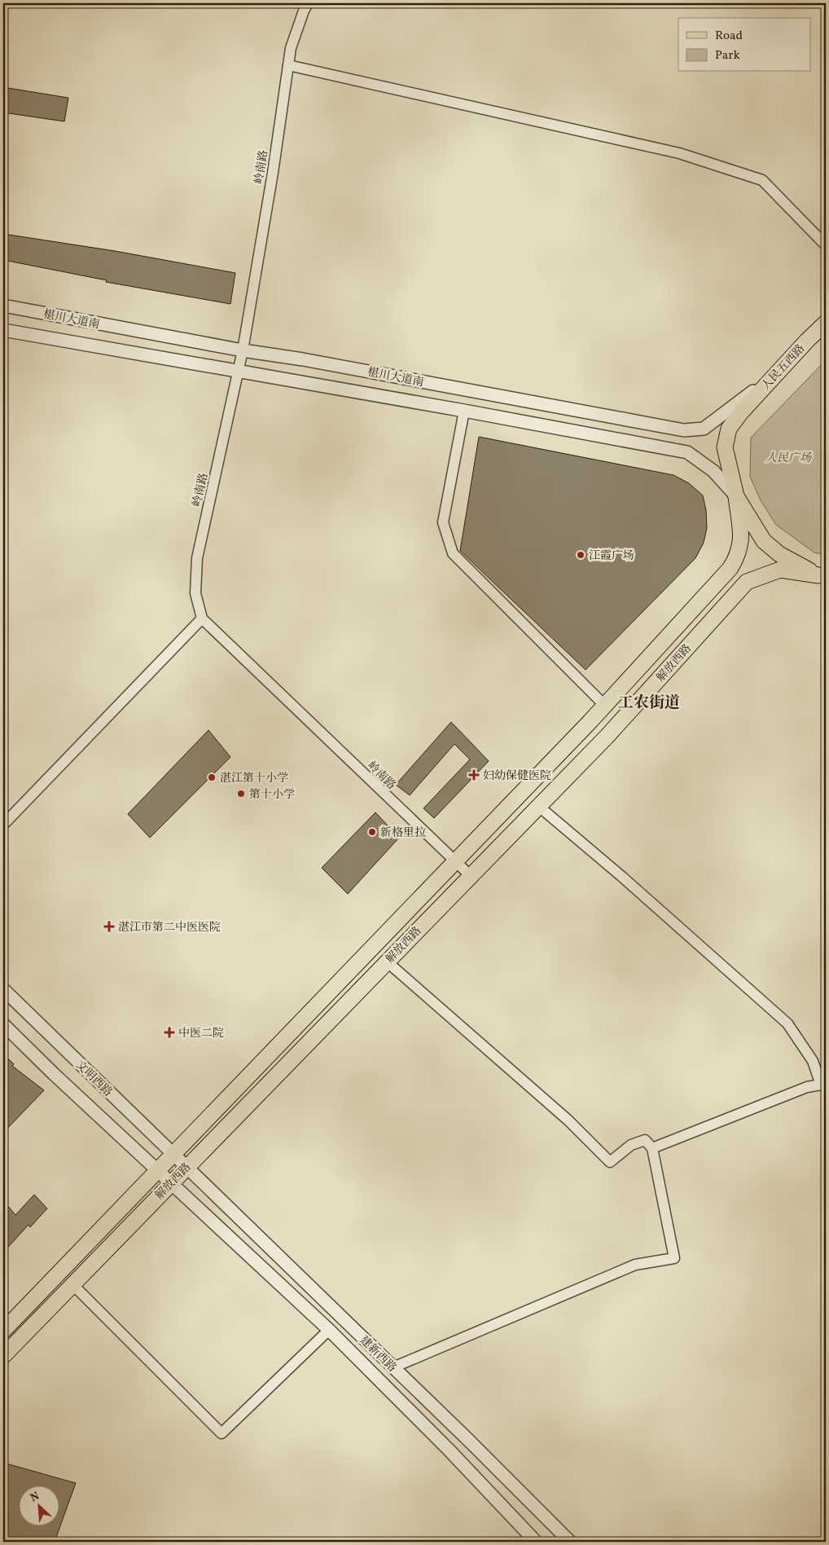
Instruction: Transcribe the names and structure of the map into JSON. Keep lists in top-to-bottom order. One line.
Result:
{"streets":{"main road":["人民五西路","解放西路"],"street":["岭南路","椹川大道南","文明西路","建新西路"]},"crossings":[["岭南路","椹川大道南"],["岭南路","解放西路"],["椹川大道南","人民五西路"],["椹川大道南","解放西路"],["人民五西路","解放西路"],["解放西路","文明西路"],["解放西路","建新西路"],["文明西路","建新西路"]],"districts":["工农街道"],"parks":["人民广场"],"places":{"other":["江霞广场","湛江第十小学","第十小学","新格里拉"],"health":["妇幼保健医院","湛江市第二中医医院","中医二院"]},"legend":["Road","Park"],"north":"top left"}
